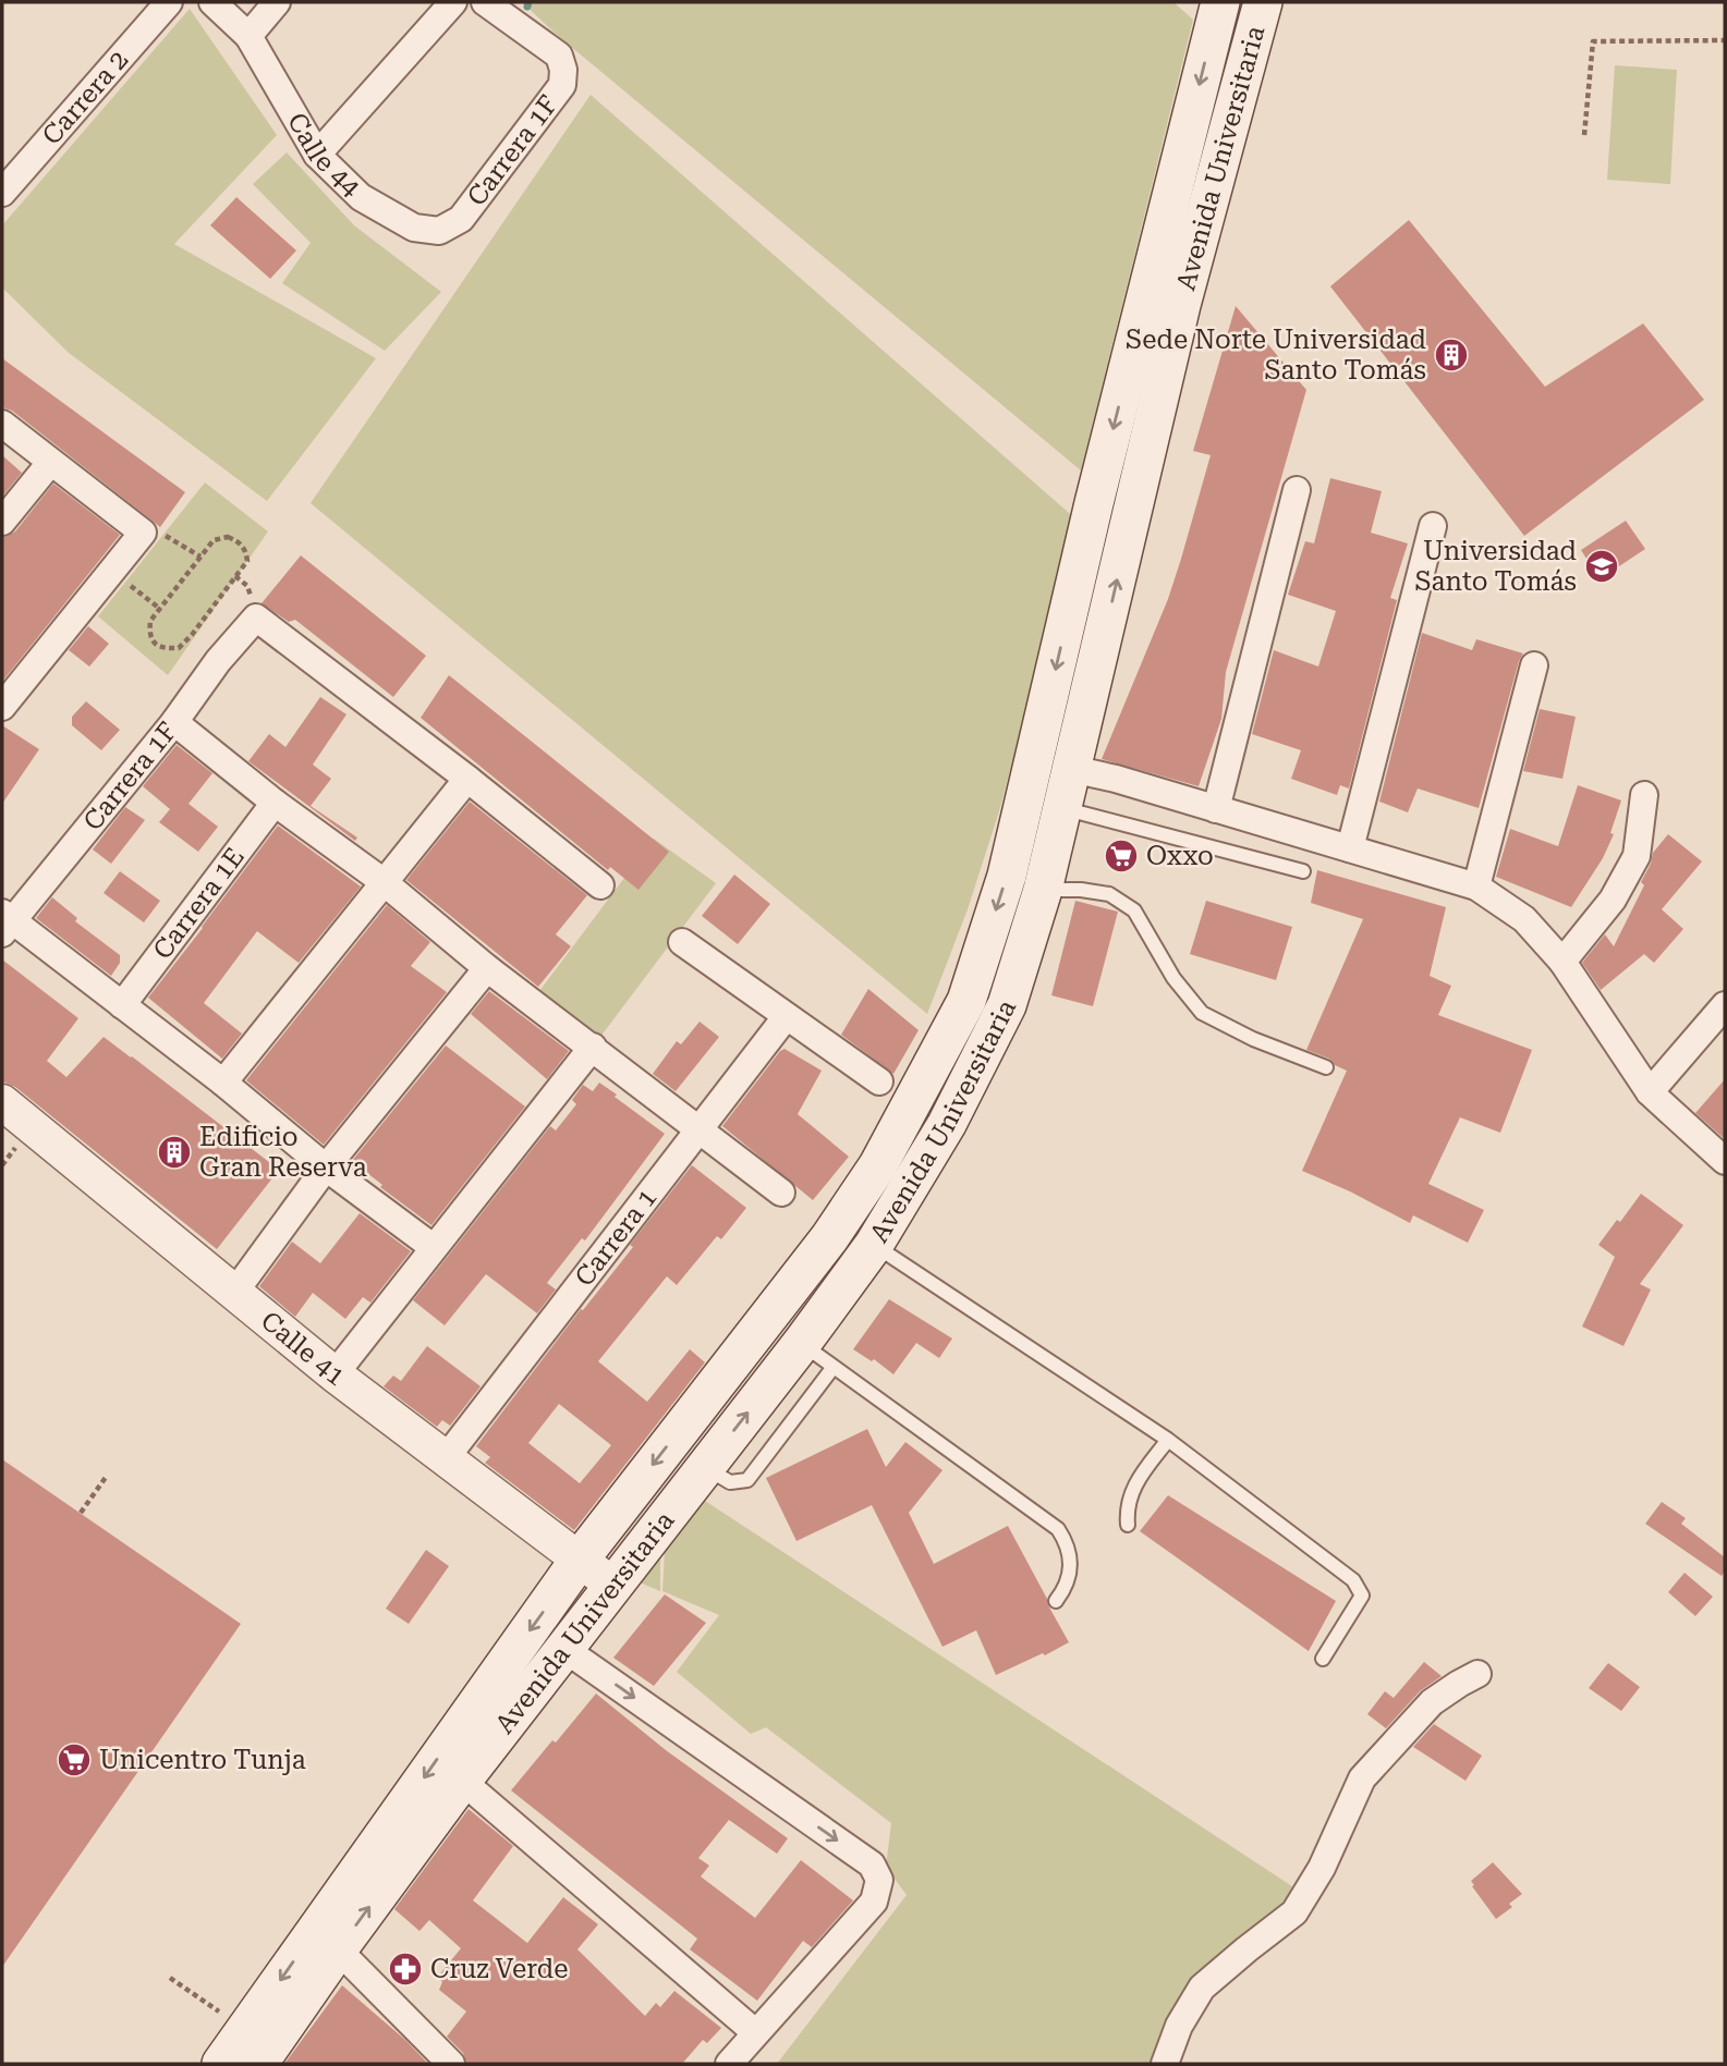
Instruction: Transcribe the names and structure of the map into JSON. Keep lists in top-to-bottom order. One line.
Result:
{"streets":{"main road":["Avenida Universitaria"],"street":["Carrera 2","Carrera 1F","Calle 44","Carrera 1E","Carrera 1","Calle 41"]},"crossings":[["Carrera 1F","Calle 44"],["Avenida Universitaria","Calle 41"],["Carrera 1","Calle 41"]],"places":{"building":["Sede Norte Universidad Santo Tomás","Edificio Gran Reserva"],"school or university":["Universidad Santo Tomás"],"supermarket":["Oxxo","Unicentro Tunja"],"pharmacy":["Cruz Verde"]}}
